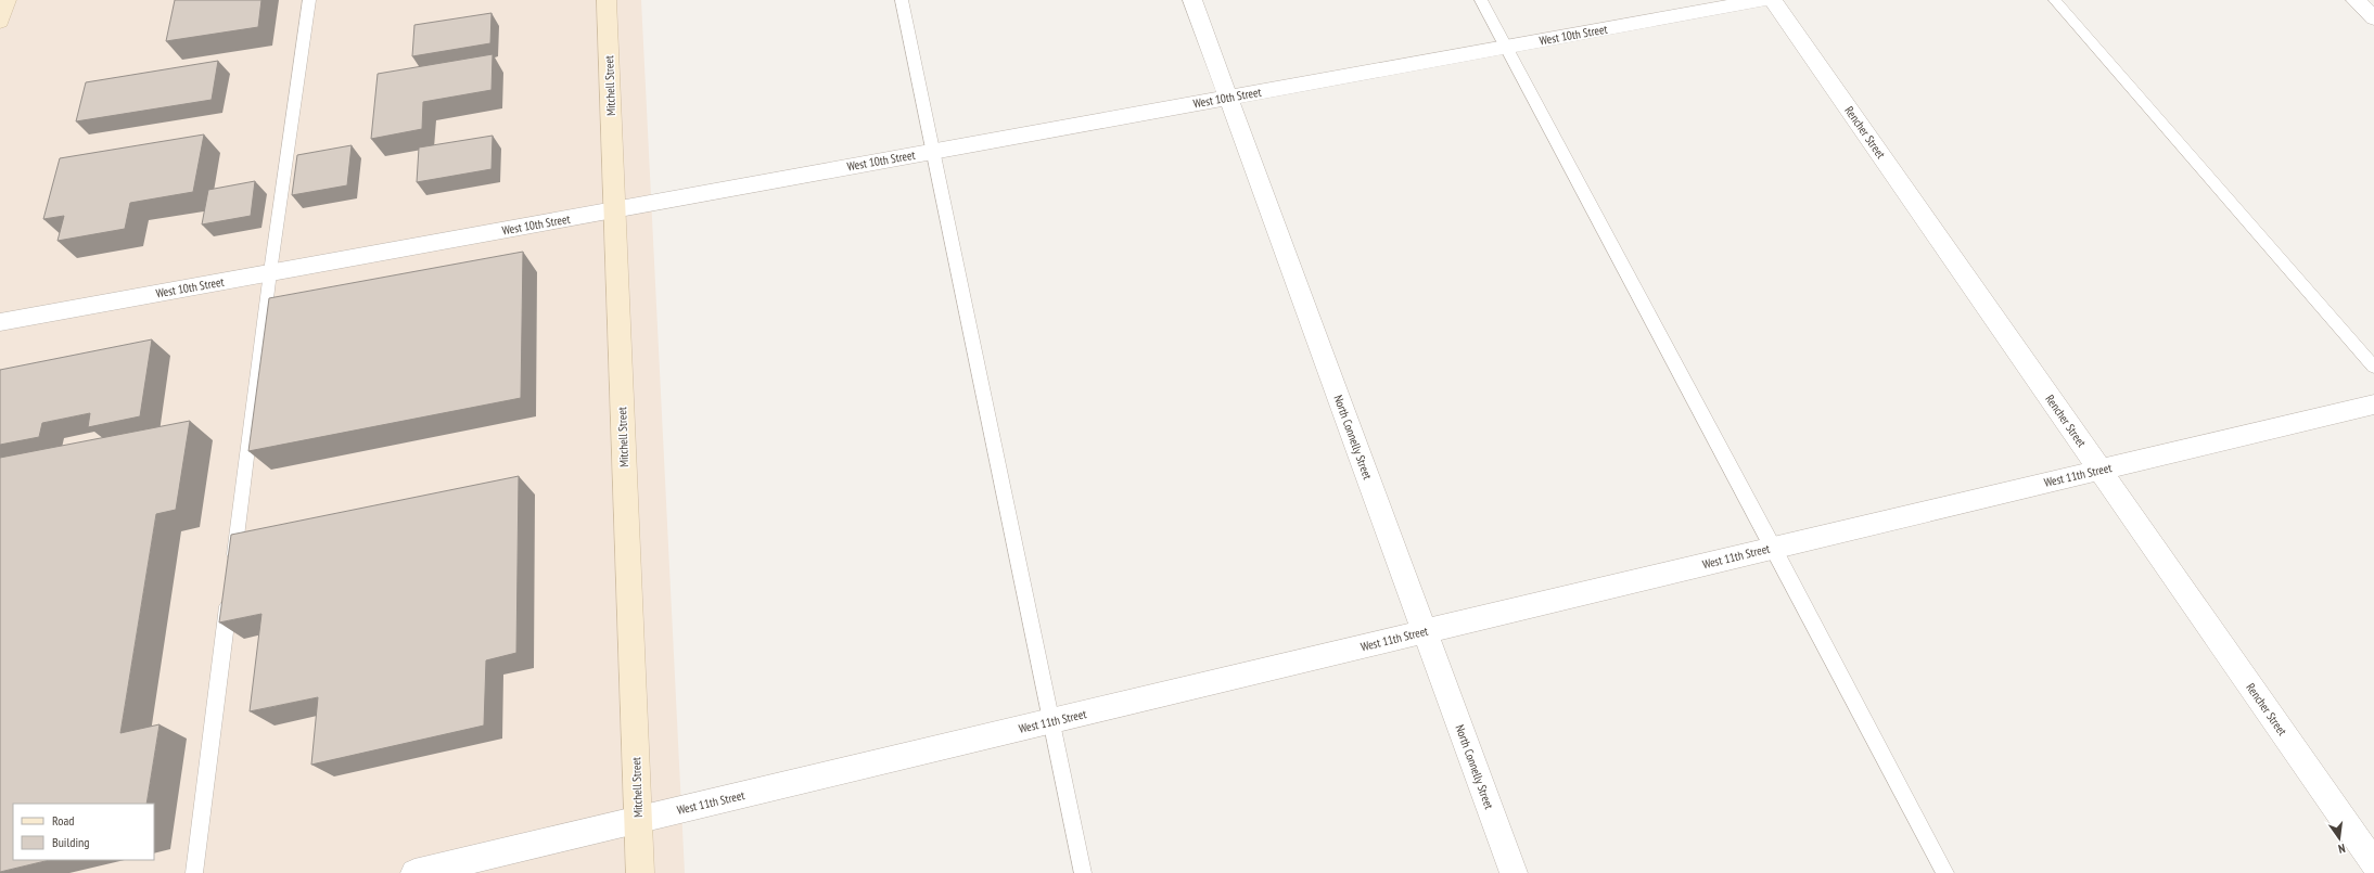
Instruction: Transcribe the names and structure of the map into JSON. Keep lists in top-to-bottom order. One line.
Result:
{"streets":{"street":["West 10th Street","Mitchell Street","Rencher Street","North Connelly Street","West 11th Street"]},"crossings":[["West 10th Street","Mitchell Street"],["West 10th Street","North Connelly Street"],["Mitchell Street","West 11th Street"],["Rencher Street","West 11th Street"],["North Connelly Street","West 11th Street"]],"legend":["Road","Building"],"north":"bottom"}
